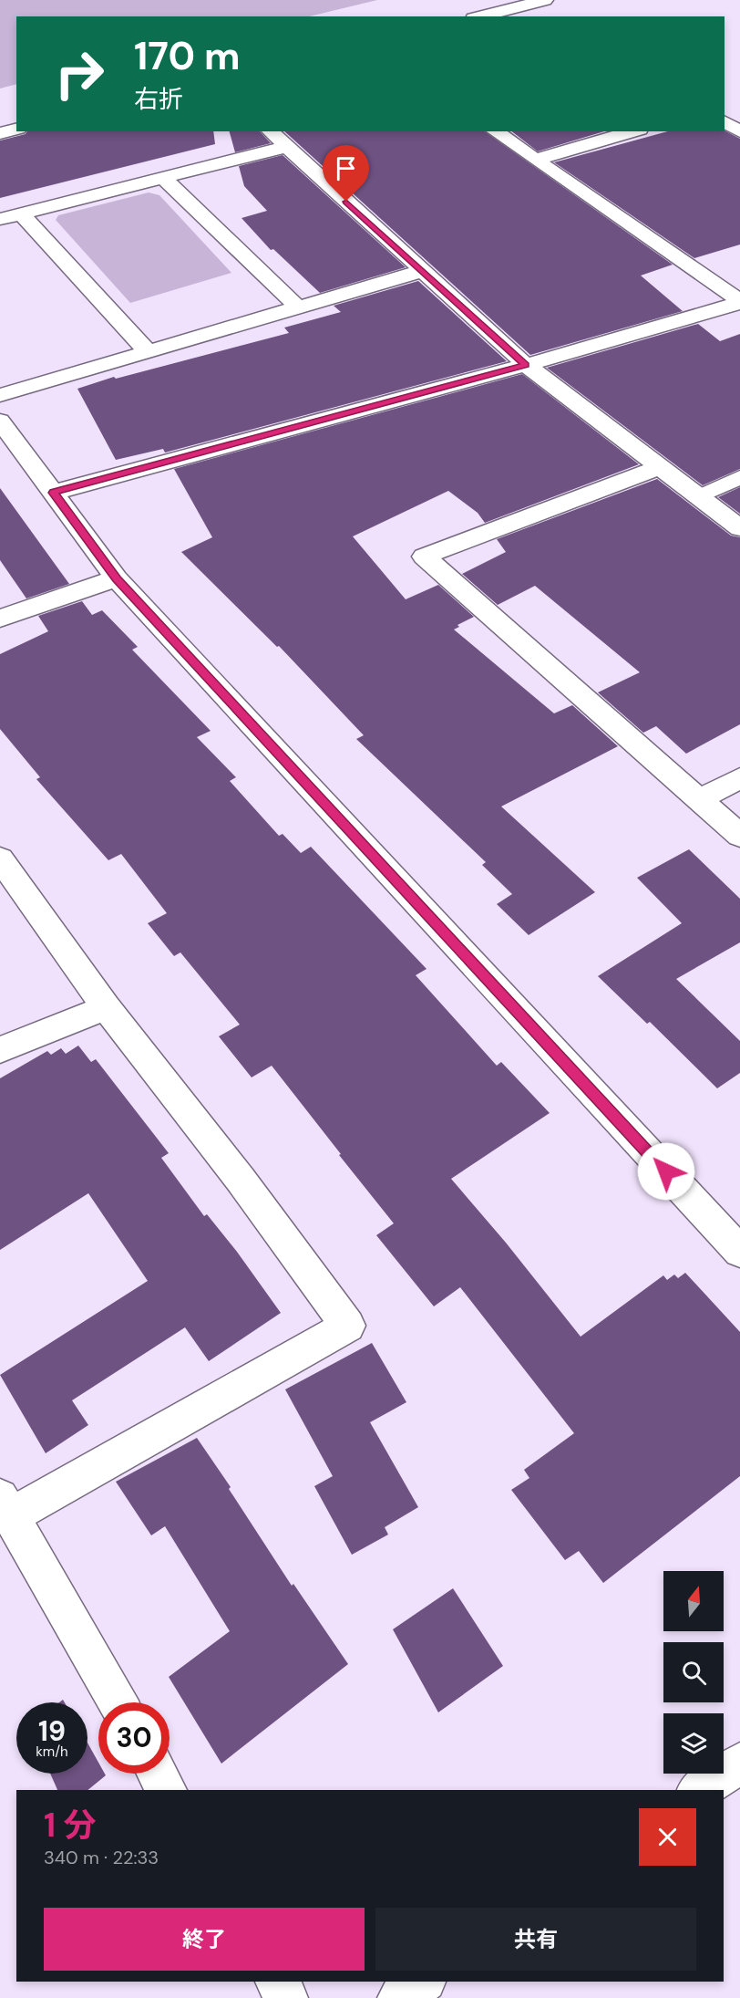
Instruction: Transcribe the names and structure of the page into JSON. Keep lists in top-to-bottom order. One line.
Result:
{"north":"top","page":{"turn":["170 m","右折"],"speed":"19 km/h","limit":"30","heading":["1 分","340 m · 22:33"],"buttons":["終了","共有"]}}
